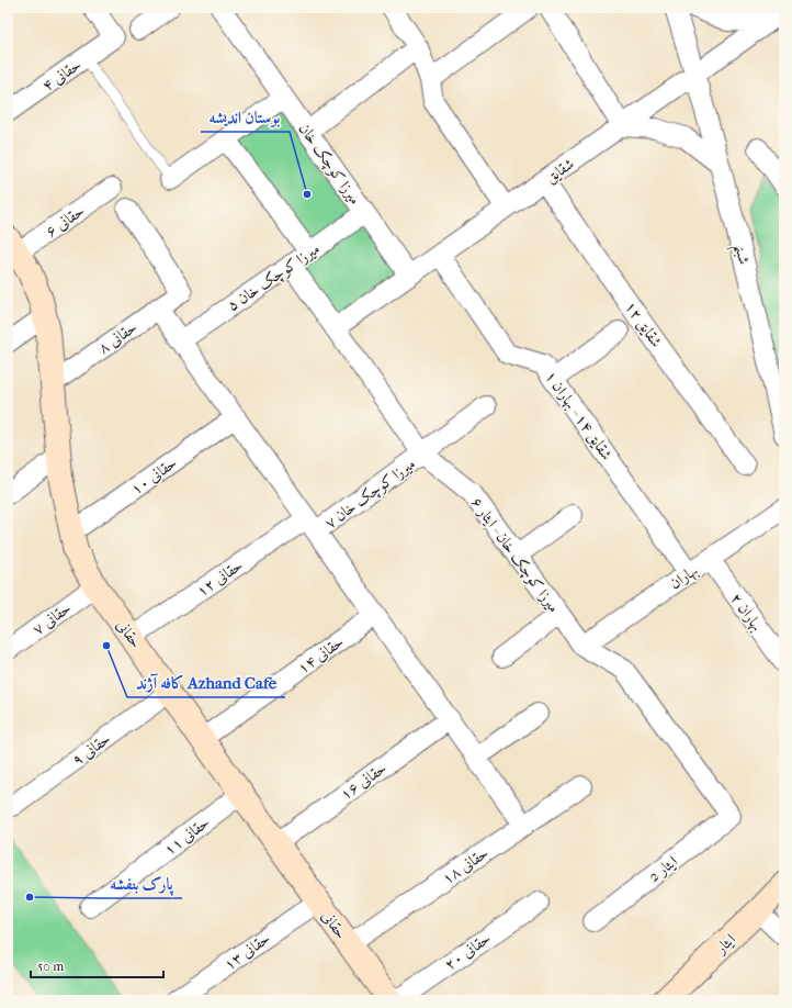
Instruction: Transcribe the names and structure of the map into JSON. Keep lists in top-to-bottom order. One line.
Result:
{"streets":{"main road":["حقانی","ایثار"],"street":["حقانی ۴","میرزا کوچک خان","شقایق","حقانی ۶","شبنم","میرزا کوچک خان ۵","شقایق ۱۲","حقانی ۸","شقایق ۱۴ - بهاران ۱","حقانی ۱۰","میرزا کوچک خان ۷","میرزا کوچک خان - ایثار ۶","بهاران","حقانی ۱۲","بهاران ۲","حقانی ۷","حقانی ۱۴","حقانی ۹","حقانی ۱۶","حقانی ۱۱","حقانی ۱۸","ایثار 2","حقانی ۱۳","حقانی ۲۰"]},"crossings":[["میرزا کوچک خان","شقایق"],["میرزا کوچک خان","میرزا کوچک خان ۵"],["شقایق","شبنم"],["شقایق","شقایق ۱۲"],["شقایق","شقایق ۱۴ - بهاران ۱"],["شقایق","میرزا کوچک خان - ایثار ۶"],["حقانی ۶","حقانی"],["میرزا کوچک خان ۵","میرزا کوچک خان - ایثار ۶"],["حقانی ۸","حقانی"],["شقایق ۱۴ - بهاران ۱","بهاران"],["حقانی ۱۰","حقانی"],["میرزا کوچک خان ۷","میرزا کوچک خان - ایثار ۶"],["میرزا کوچک خان ۷","حقانی ۱۲"],["میرزا کوچک خان - ایثار ۶","بهاران"],["میرزا کوچک خان - ایثار ۶","ایثار 2"],["بهاران","بهاران ۲"],["حقانی ۱۲","حقانی"],["حقانی ۷","حقانی"],["حقانی","حقانی ۱۴"],["حقانی","حقانی ۹"],["حقانی","حقانی ۱۶"],["حقانی","حقانی ۱۱"],["حقانی","حقانی ۱۸"],["حقانی","حقانی ۱۳"]],"places":["بوستان اندیشه","کافه آژند Azhand Cafe","پارک بنفشه"],"scale_bar":"50 m"}
